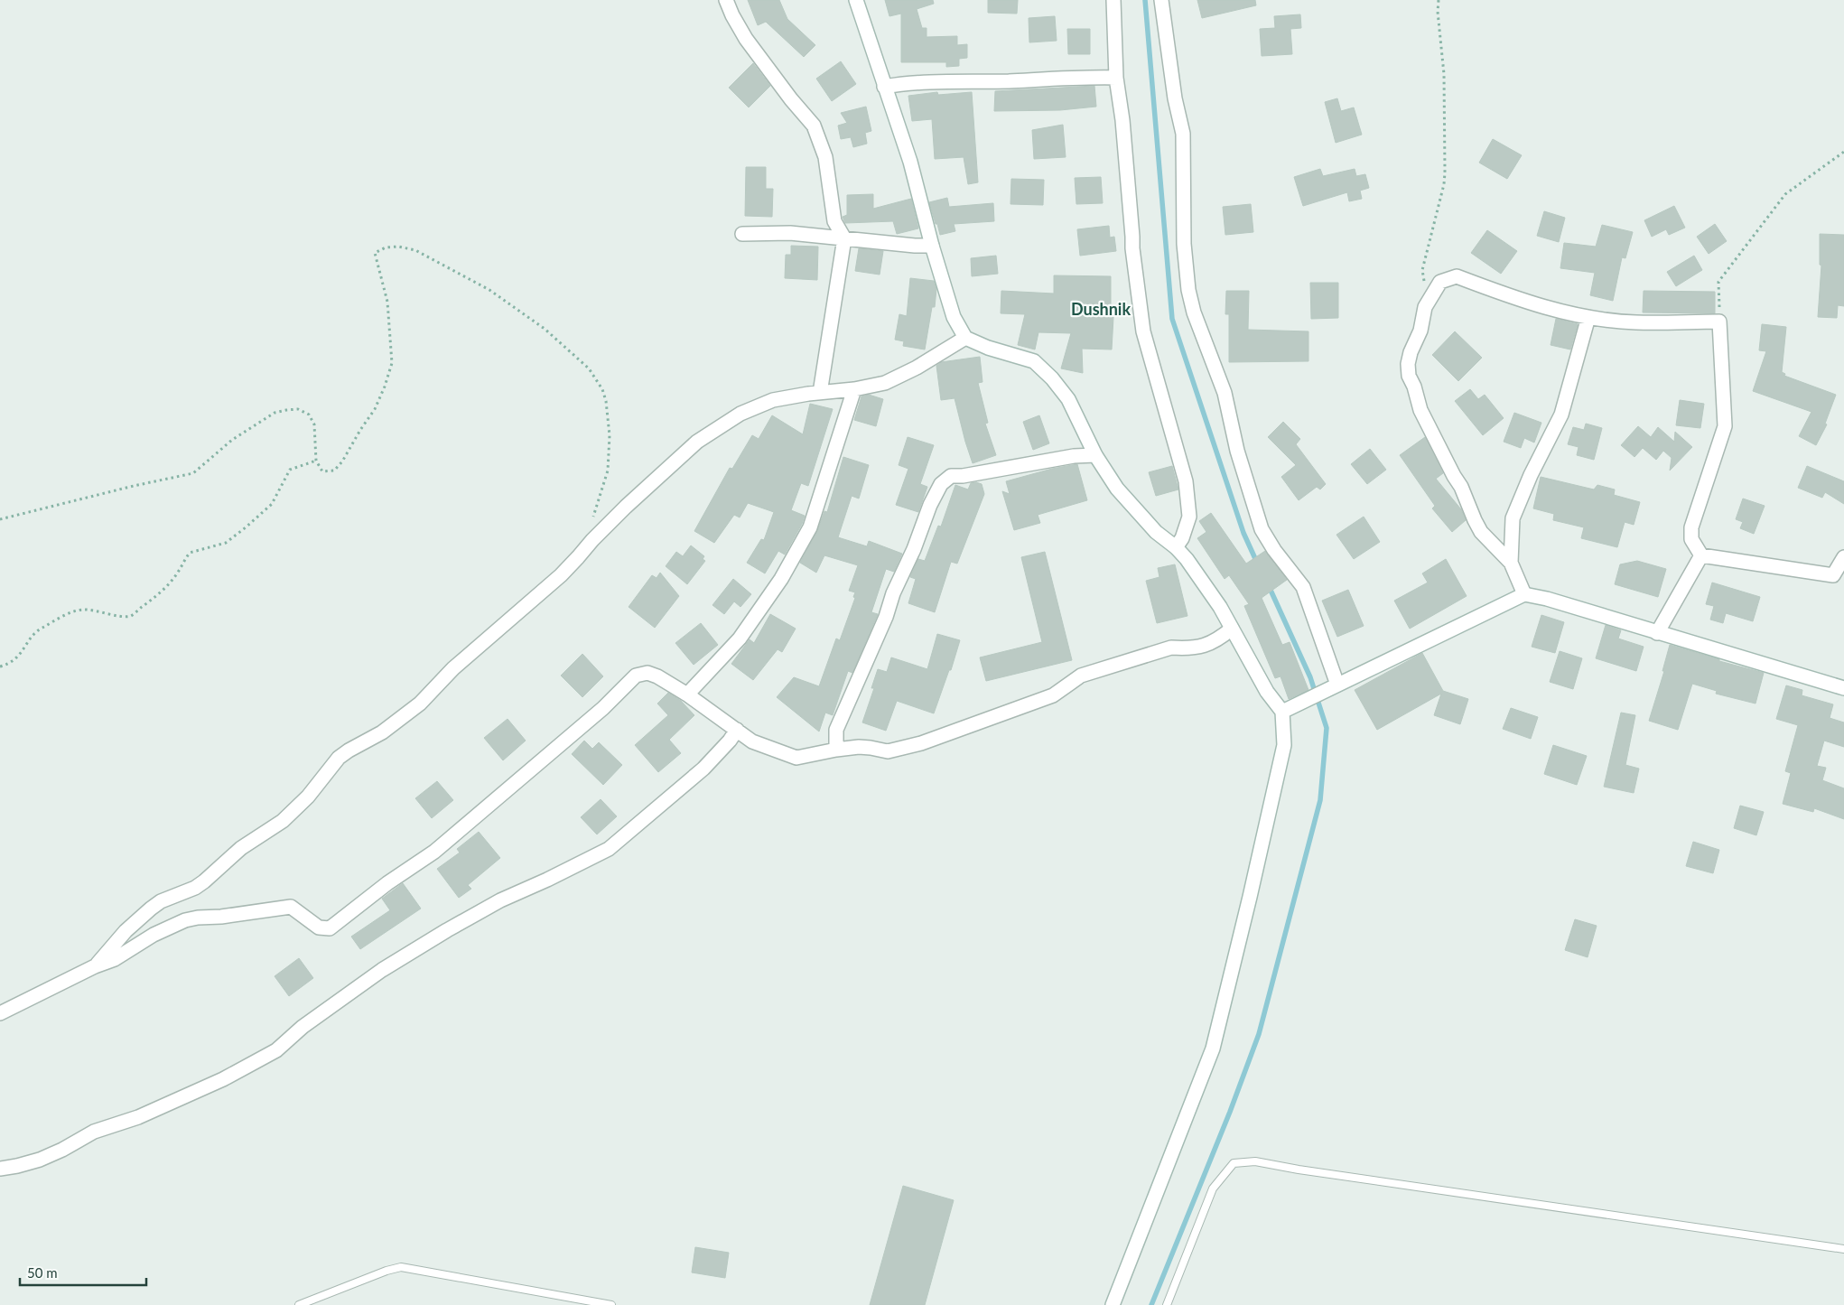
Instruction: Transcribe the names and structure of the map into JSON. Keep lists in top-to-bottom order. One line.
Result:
{"districts":["Dushnik"],"scale_bar":"50 m"}
